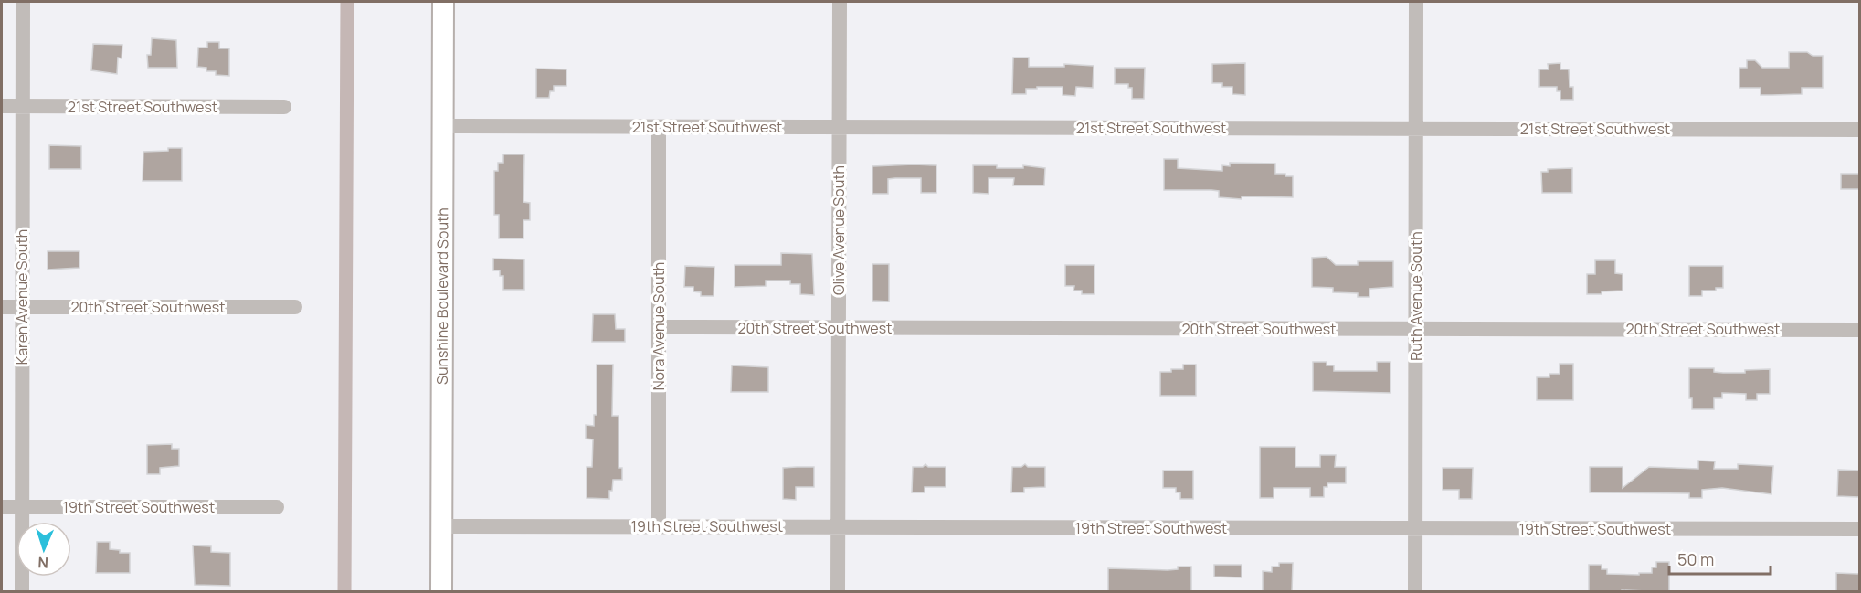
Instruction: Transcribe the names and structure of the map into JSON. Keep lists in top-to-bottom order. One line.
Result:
{"streets":{"street":["21st Street Southwest","Olive Avenue South","Ruth Avenue South","Karen Avenue South","Sunshine Boulevard South","20th Street Southwest","Nora Avenue South","19th Street Southwest"]},"crossings":[["21st Street Southwest","Olive Avenue South"],["21st Street Southwest","Ruth Avenue South"],["21st Street Southwest","Karen Avenue South"],["21st Street Southwest","Sunshine Boulevard South"],["21st Street Southwest","Nora Avenue South"],["Olive Avenue South","20th Street Southwest"],["Olive Avenue South","19th Street Southwest"],["Ruth Avenue South","20th Street Southwest"],["Ruth Avenue South","19th Street Southwest"],["Karen Avenue South","20th Street Southwest"],["Karen Avenue South","19th Street Southwest"],["Sunshine Boulevard South","19th Street Southwest"],["20th Street Southwest","Nora Avenue South"],["Nora Avenue South","19th Street Southwest"]],"scale_bar":"50 m","north":"bottom"}
